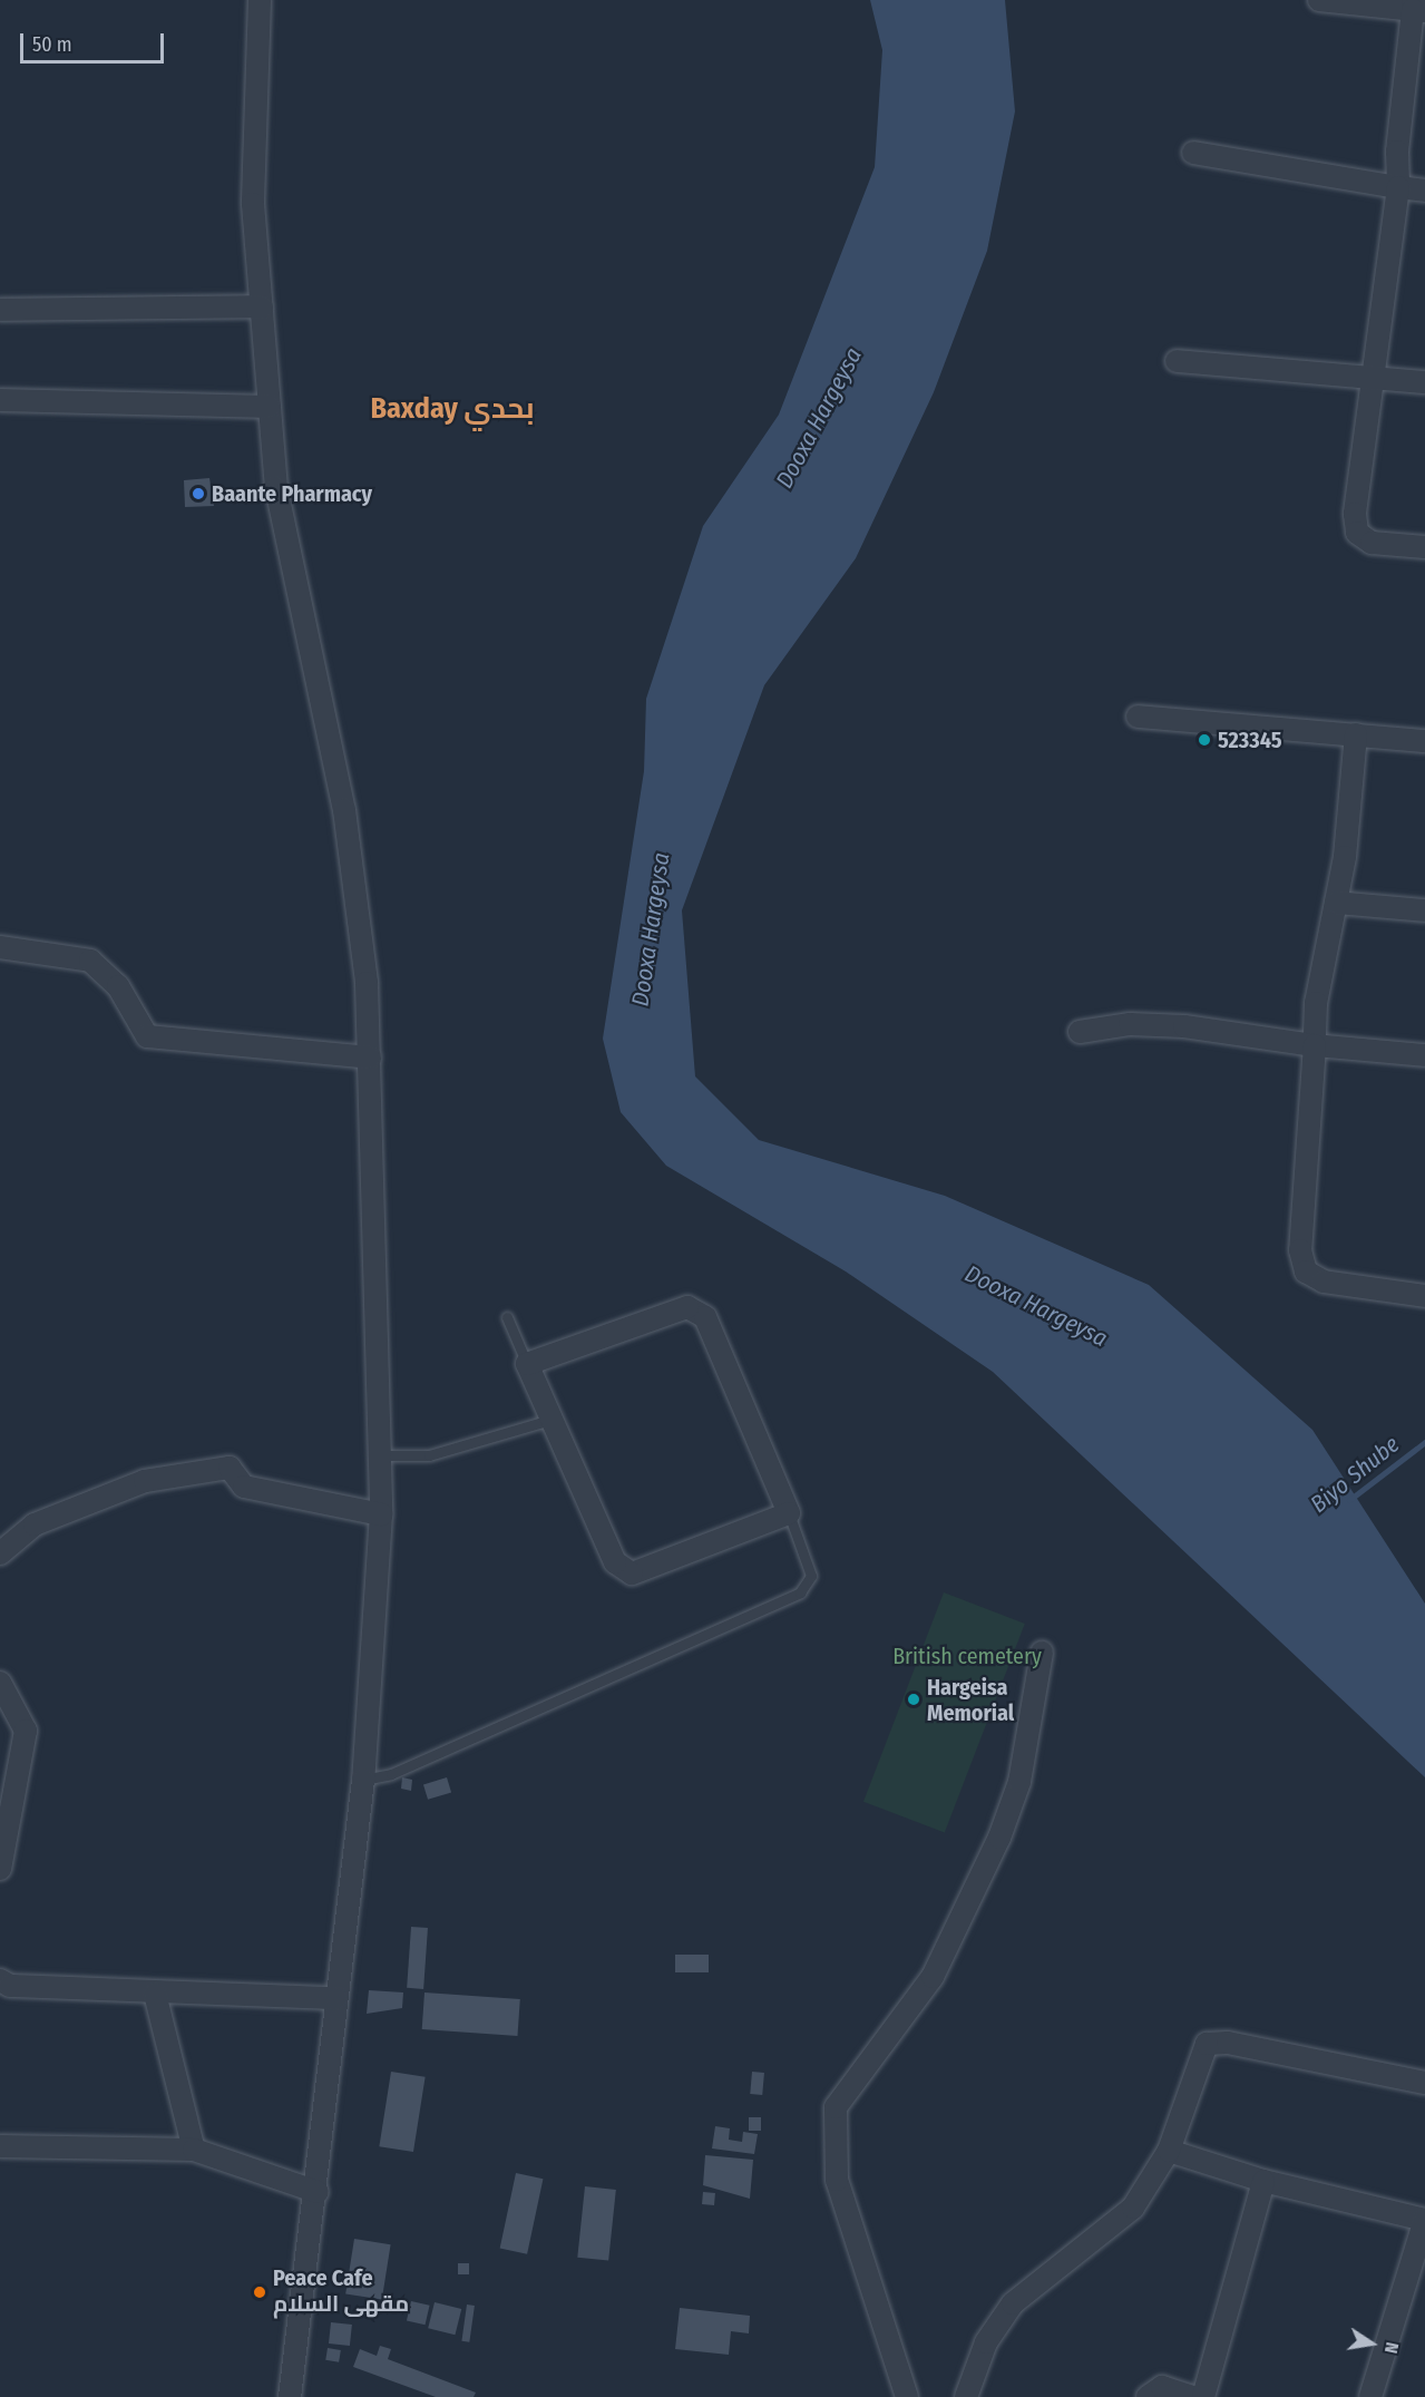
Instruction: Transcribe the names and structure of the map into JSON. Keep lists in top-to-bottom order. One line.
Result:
{"districts":["Baxday بحدي"],"water":["Dooxa Hargeysa","Biyo Shube"],"parks":["British cemetery"],"places":["Baante Pharmacy","523345","Hargeisa Memorial","Peace Cafe مقهى السلام"],"scale_bar":"50 m","north":"right"}
